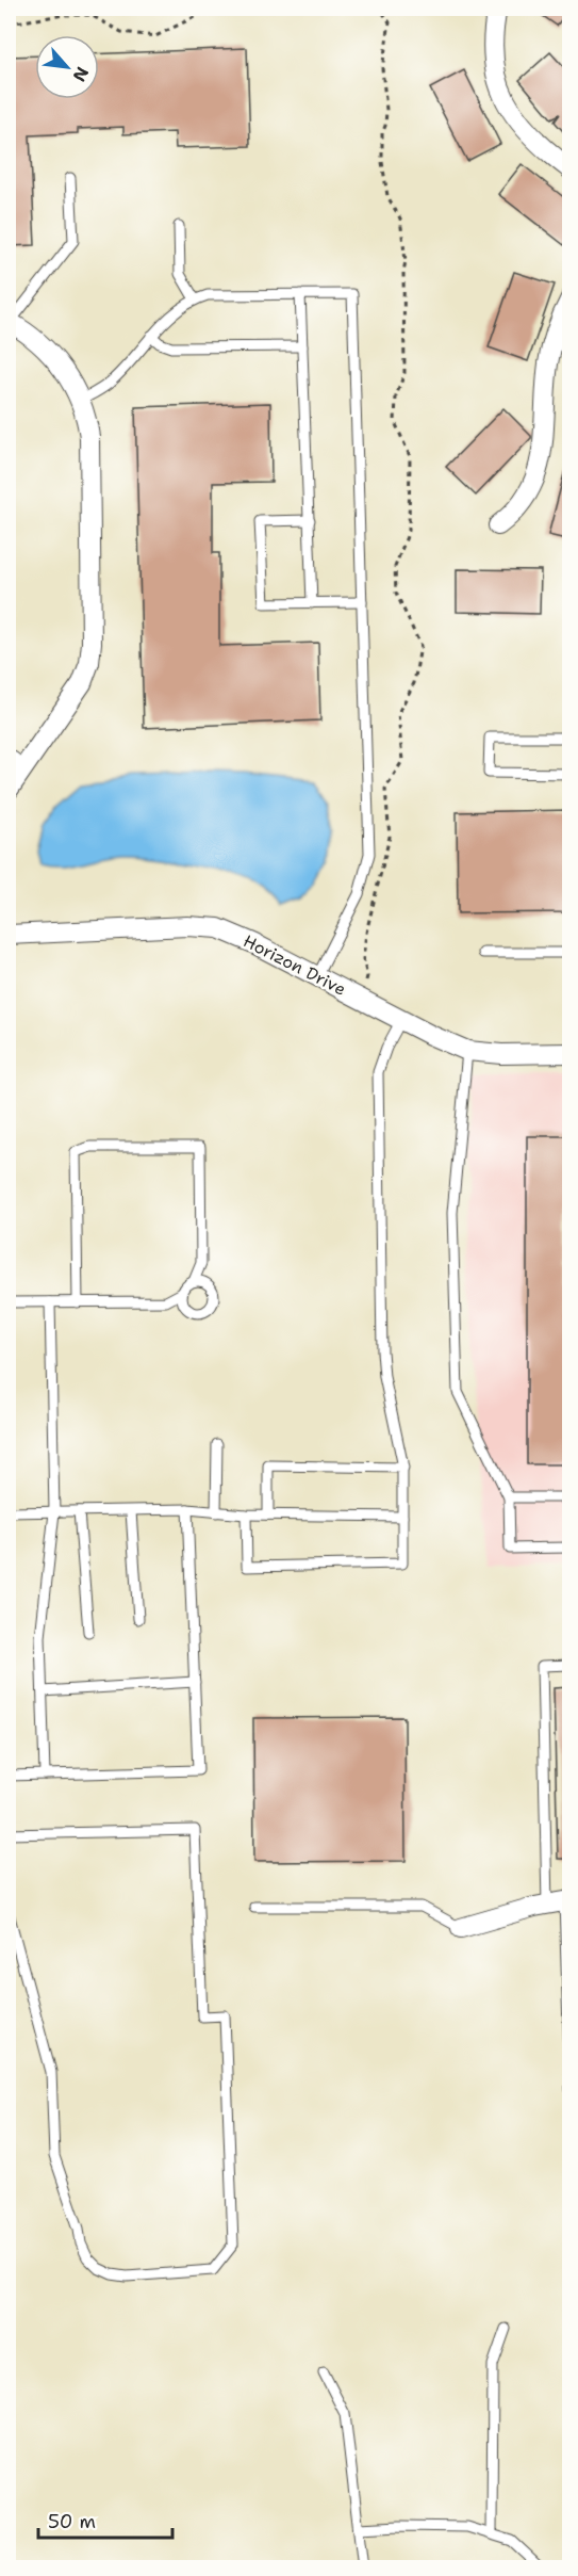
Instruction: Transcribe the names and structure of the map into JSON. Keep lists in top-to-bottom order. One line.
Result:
{"streets":{"street":["Horizon Drive"]},"scale_bar":"50 m","north":"bottom right"}
